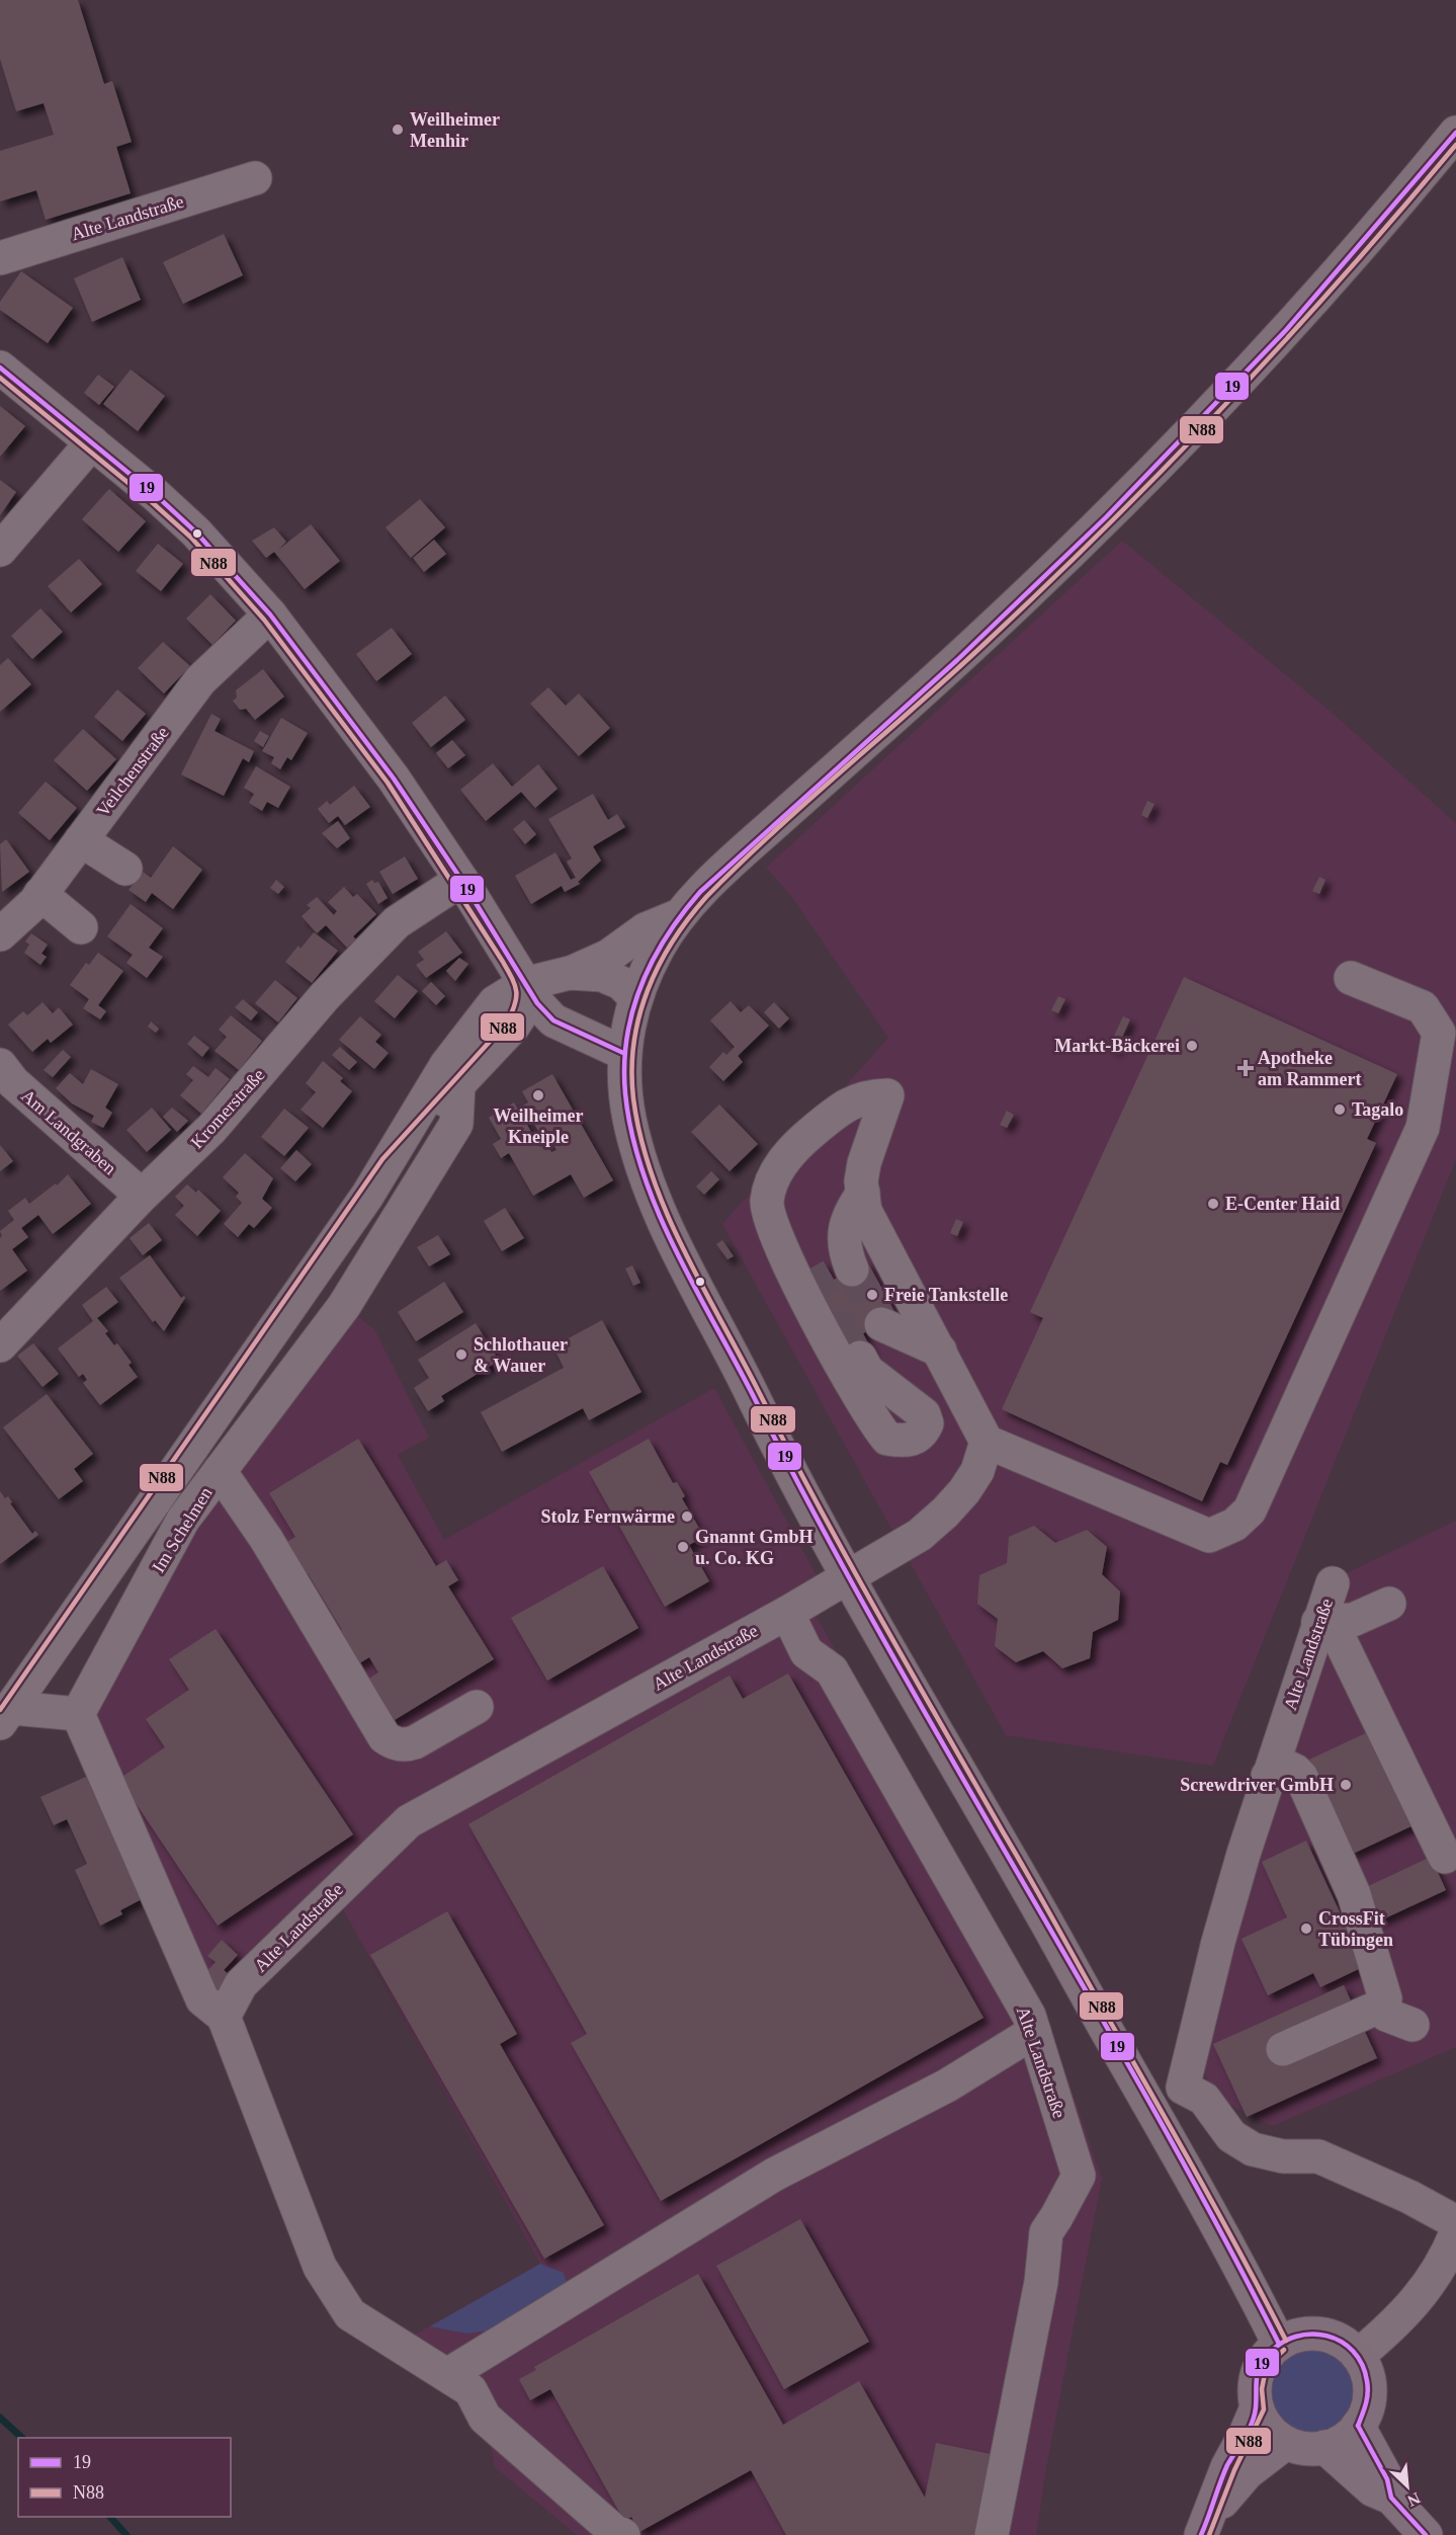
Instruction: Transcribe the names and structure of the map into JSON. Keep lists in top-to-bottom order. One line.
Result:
{"streets":{"street":["Alte Landstraße","Veilchenstraße","Kromerstraße","Am Landgraben","Im Schelmen"]},"crossings":[["Kromerstraße","Am Landgraben"]],"places":{"other":["Weilheimer Menhir","Markt-Bäckerei","Weilheimer Kneiple","Tagalo","E-Center Haid","Freie Tankstelle","Schlothauer & Wauer","Stolz Fernwärme","Gnannt GmbH u. Co. KG","Screwdriver GmbH","CrossFit Tübingen"],"health":["Apotheke am Rammert"]},"lines":["transit line 19","transit line N88"],"legend":["19","N88"],"north":"bottom right"}
